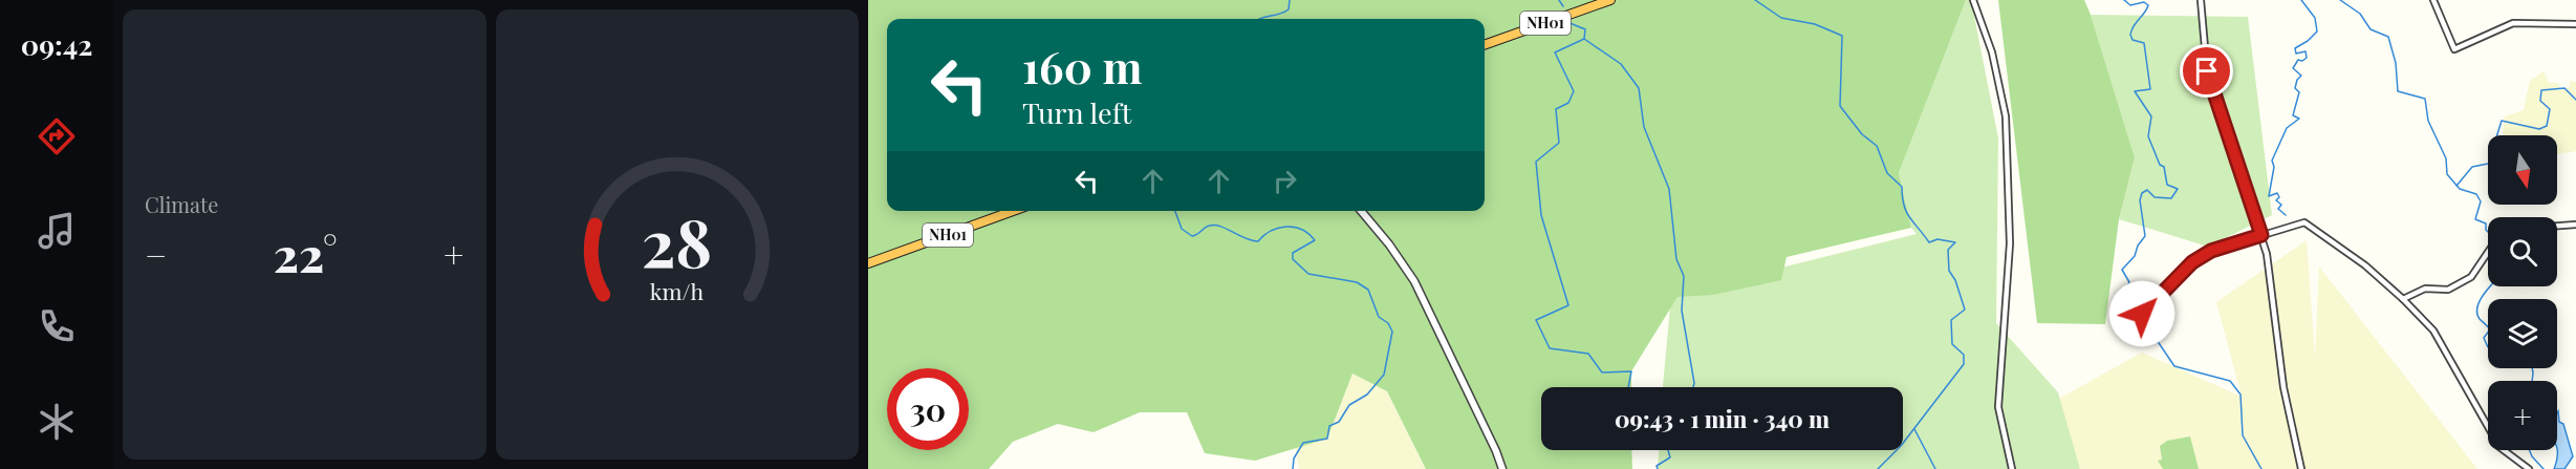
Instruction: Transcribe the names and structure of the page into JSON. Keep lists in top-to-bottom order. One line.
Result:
{"streets":{"highway":["NH01"]},"north":"bottom","page":{"tabs":"09:42","tile":"Climate","turn":["160 m","Turn left"],"map_buttons":"+","heat":["−","22°","+"],"limit":"30","trip":"09:43 · 1 min · 340 m","gauge":["28","km/h"]}}
